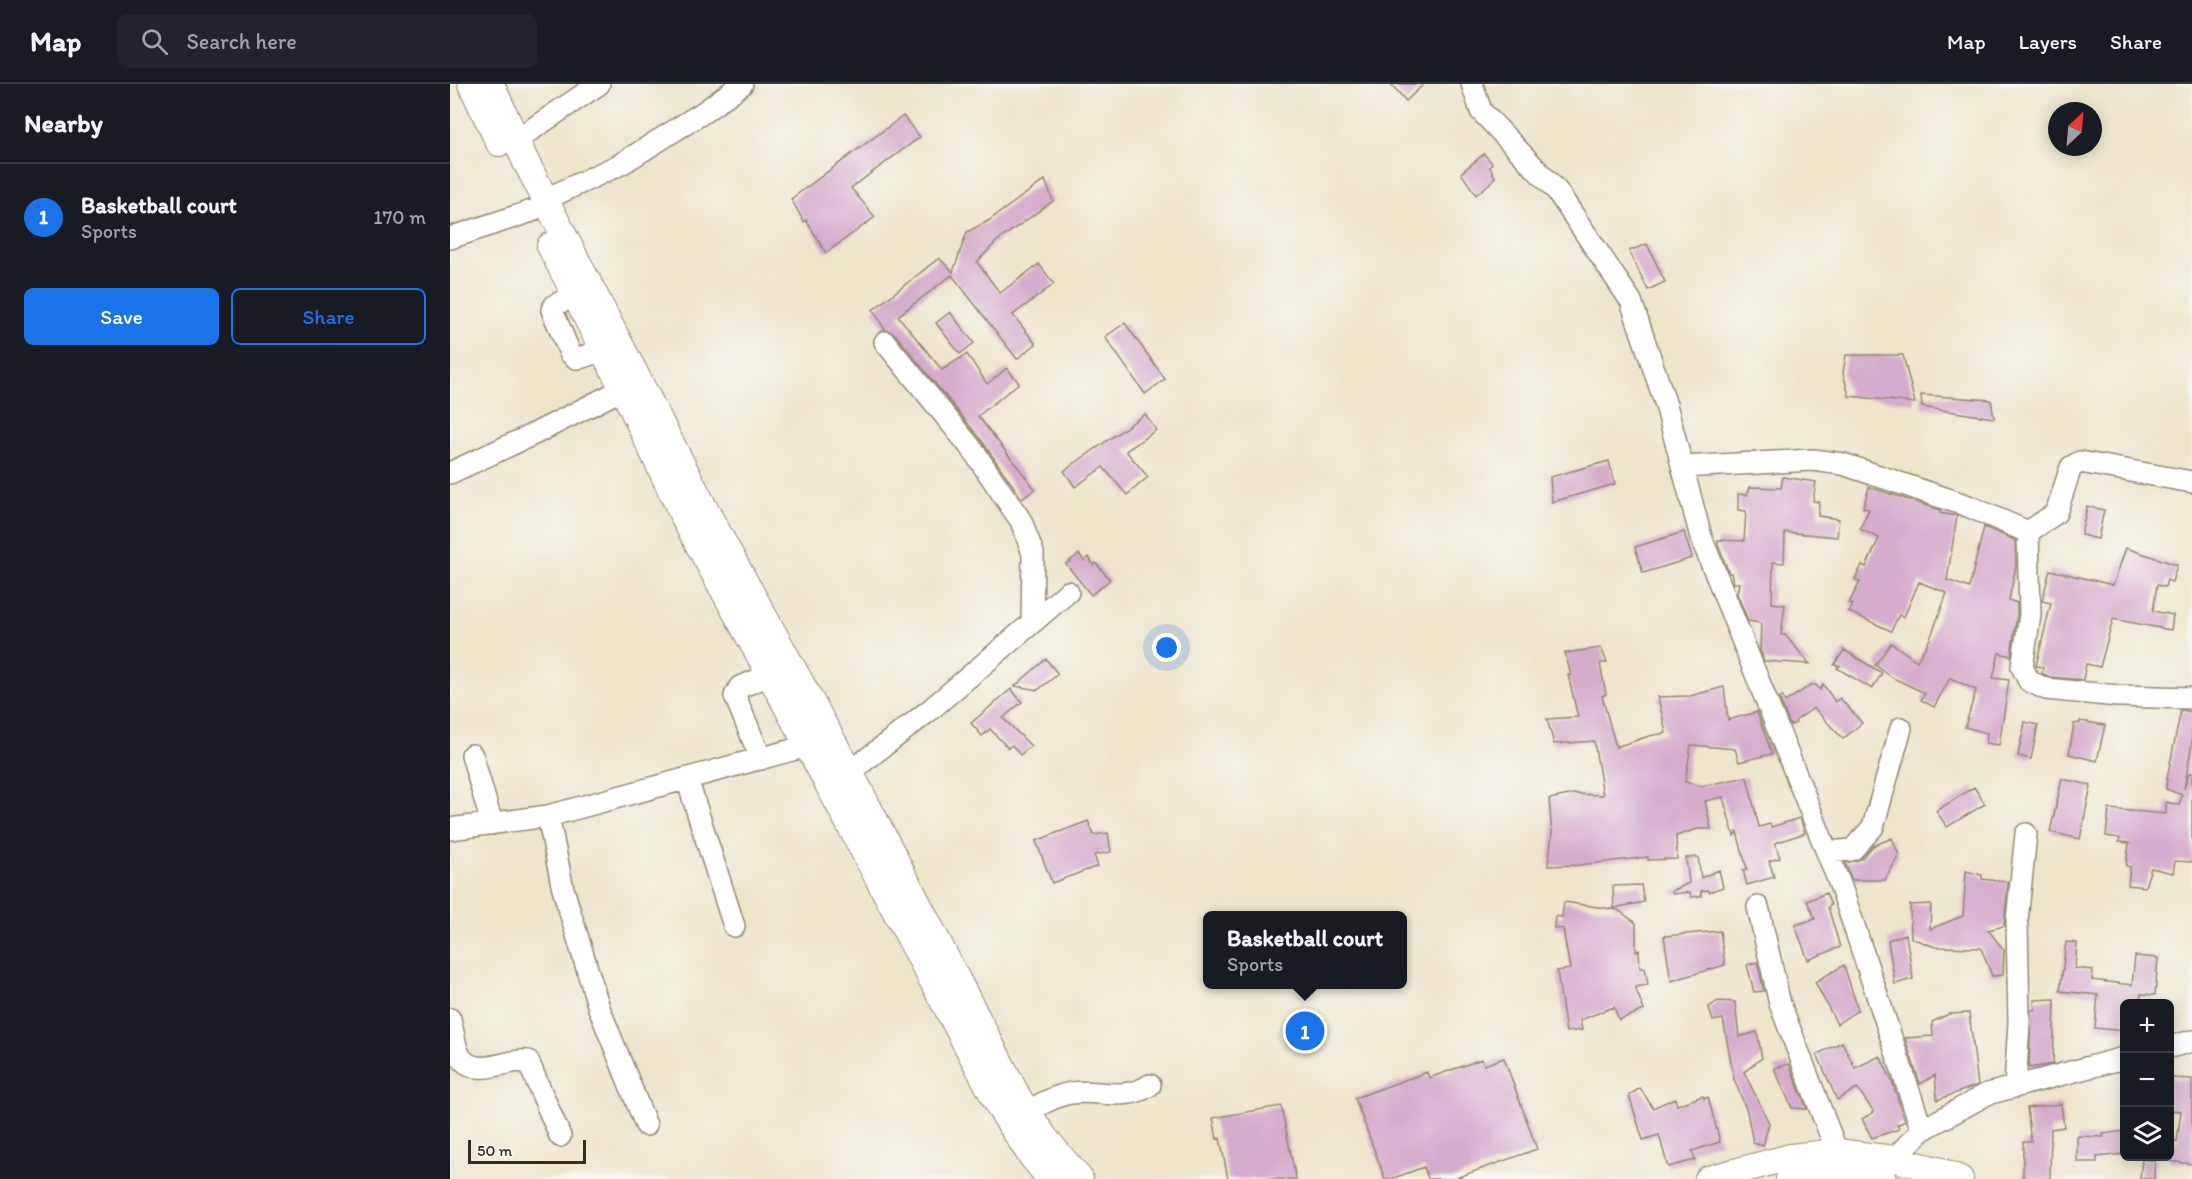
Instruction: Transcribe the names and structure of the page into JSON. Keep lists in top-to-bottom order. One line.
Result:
{"scale_bar":"50 m","north":"top right","page":{"header":"Map","search":"Search here","nav":["Map","Layers","Share"],"heading":"Nearby","list":[{"mark":"1","name":"Basketball court","note":"Sports","value":"170 m"}],"buttons":["Save","Share"],"popup":["Basketball court","Sports"],"map_buttons":["+","−"],"pins":"1","scale":"50 m"}}
